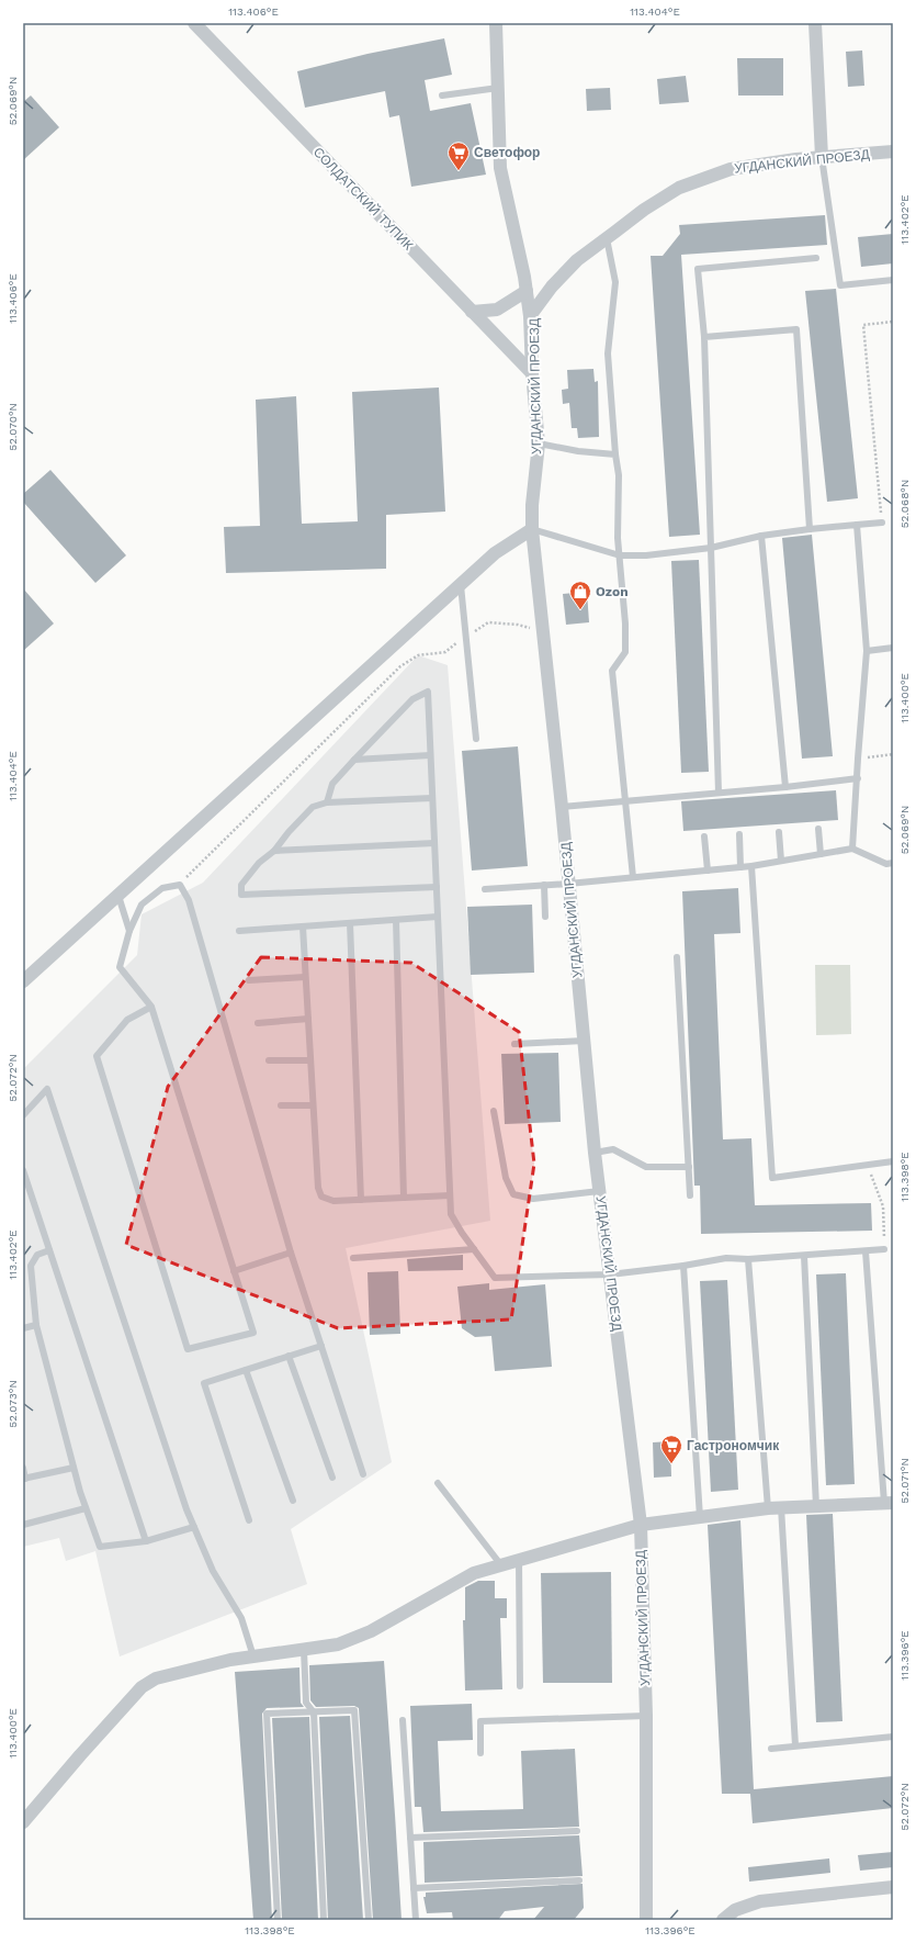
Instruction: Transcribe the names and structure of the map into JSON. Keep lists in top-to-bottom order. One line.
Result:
{"streets":{"street":["УГДАНСКИЙ ПРОЕЗД","СОЛДАТСКИЙ ТУПИК"]},"crossings":[["УГДАНСКИЙ ПРОЕЗД","СОЛДАТСКИЙ ТУПИК"]],"places":{"supermarket":["Светофор","Гастрономчик"],"shop":["Ozon"]},"coordinates":["113.406°E","113.404°E","52.069°N","113.402°E","52.070°N","52.068°N","113.400°E","52.072°N","113.398°E","52.073°N","52.071°N","113.396°E"]}
